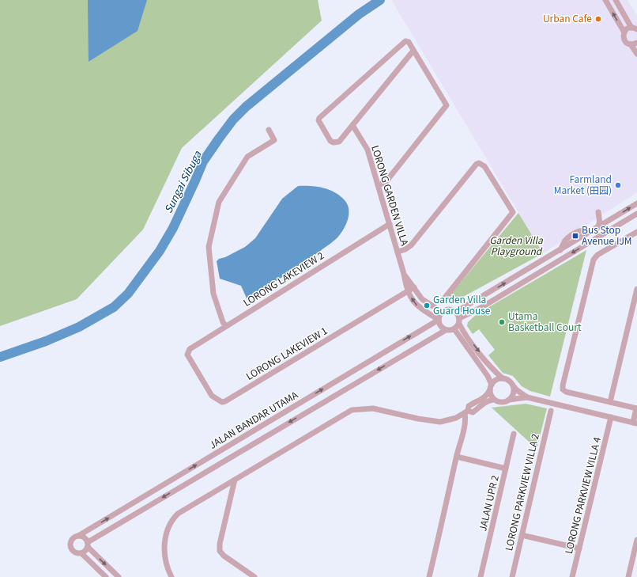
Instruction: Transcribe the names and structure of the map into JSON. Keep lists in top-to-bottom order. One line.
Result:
{"streets":{"street":["LORONG GARDEN VILLA","LORONG LAKEVIEW 2","LORONG LAKEVIEW 1","JALAN BANDAR UTAMA","LORONG PARKVIEW VILLA 2","LORONG PARKVIEW VILLA 4","JALAN UPR 2"]},"crossings":[["LORONG GARDEN VILLA","LORONG LAKEVIEW 2"],["LORONG GARDEN VILLA","LORONG LAKEVIEW 1"],["LORONG GARDEN VILLA","JALAN BANDAR UTAMA"],["LORONG LAKEVIEW 2","LORONG LAKEVIEW 1"]],"water":["Sungai Sibuga"],"parks":["Garden Villa Playground"],"places":{"other":["Urban Cafe","Farmland Market (田园)","Garden Villa Guard House","Utama Basketball Court"],"transit":["Bus Stop Avenue IJM"]}}
